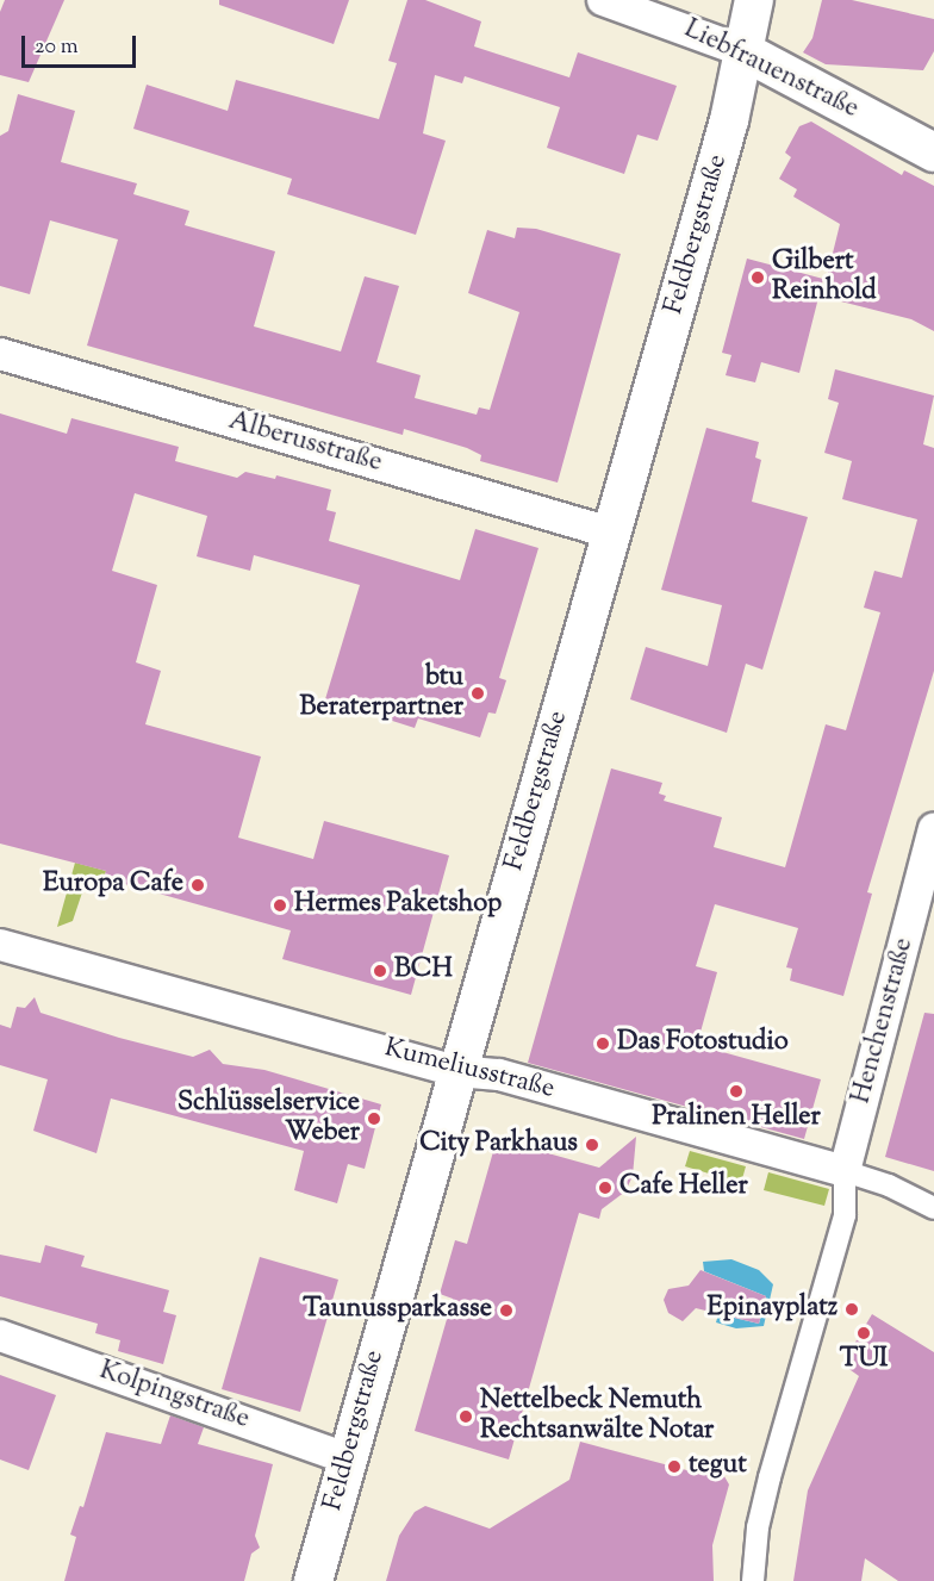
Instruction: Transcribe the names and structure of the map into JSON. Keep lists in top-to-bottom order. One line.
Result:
{"streets":{"street":["Liebfrauenstraße","Feldbergstraße","Alberusstraße","Henchenstraße","Kumeliusstraße","Kolpingstraße"]},"crossings":[["Liebfrauenstraße","Feldbergstraße"],["Feldbergstraße","Alberusstraße"],["Feldbergstraße","Kumeliusstraße"],["Feldbergstraße","Kolpingstraße"],["Henchenstraße","Kumeliusstraße"]],"places":["Gilbert Reinhold","btu Beraterpartner","Europa Cafe","Hermes Paketshop","BCH","Das Fotostudio","Pralinen Heller","Schlüsselservice Weber","City Parkhaus","Cafe Heller","Epinayplatz","Taunussparkasse","TUI","Nettelbeck Nemuth Rechtsanwälte Notar","tegut"],"scale_bar":"20 m"}
